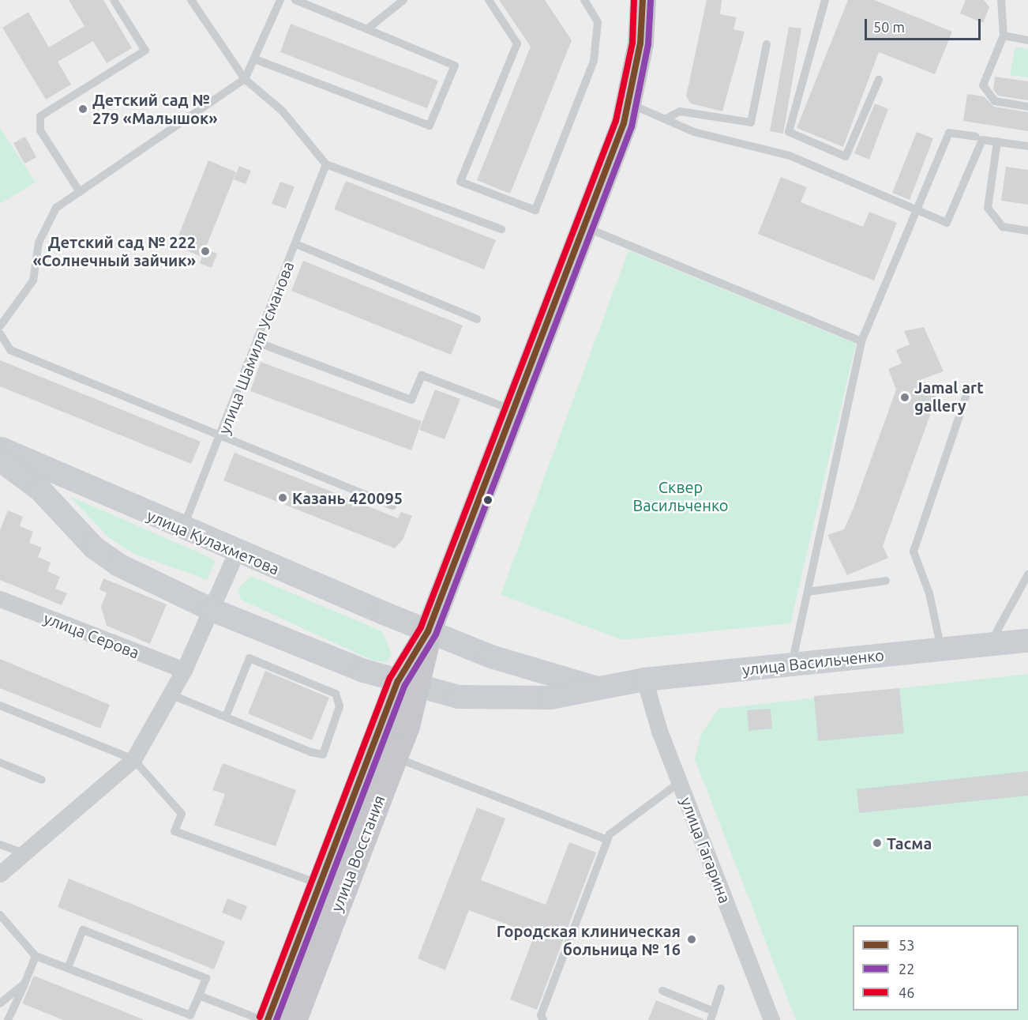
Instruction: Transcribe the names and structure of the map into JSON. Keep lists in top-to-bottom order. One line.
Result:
{"streets":{"main road":["улица Кулахметова","улица Васильченко","улица Восстания"],"street":["улица Серова","улица Гагарина"],"lane":["улица Шамиля Усманова"]},"crossings":[["улица Шамиля Усманова","улица Кулахметова"],["улица Кулахметова","улица Васильченко"],["улица Кулахметова","улица Восстания"],["улица Васильченко","улица Гагарина"],["улица Васильченко","улица Восстания"]],"parks":["Сквер Васильченко"],"places":["Детский сад № 279 «Малышок»","Детский сад № 222 «Солнечный зайчик»","Jamal art gallery","Казань 420095","Тасма","Городская клиническая больница № 16"],"lines":["transit line 53","transit line 46","transit line 22"],"legend":["53","22","46"],"scale_bar":"50 m"}
